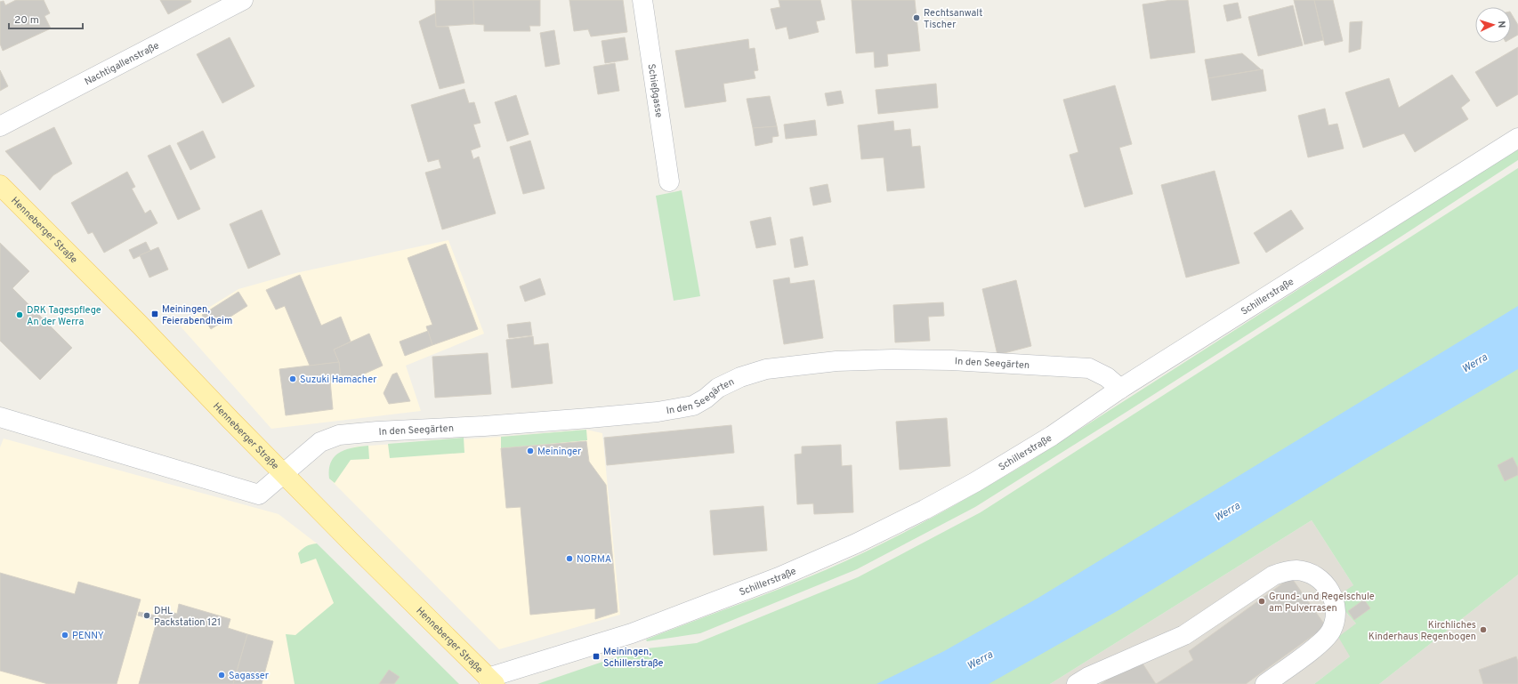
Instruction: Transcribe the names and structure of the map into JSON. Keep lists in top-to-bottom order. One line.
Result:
{"streets":{"main road":["Henneberger Straße"],"street":["Nachtigallenstraße","Schießgasse","Schillerstraße","In den Seegärten"]},"crossings":[["Henneberger Straße","Schillerstraße"],["Henneberger Straße","In den Seegärten"],["Schillerstraße","In den Seegärten"]],"water":["Werra"],"places":{"other":["Rechtsanwalt Tischer","DRK Tagespflege An der Werra","Suzuki Hamacher","Meininger","NORMA","Grund- und Regelschule am Pulverrasen","DHL Packstation 121","Kirchliches Kinderhaus Regenbogen","PENNY","Sagasser"],"transit":["Meiningen, Feierabendheim","Meiningen, Schillerstraße"]},"scale_bar":"20 m","north":"right"}
